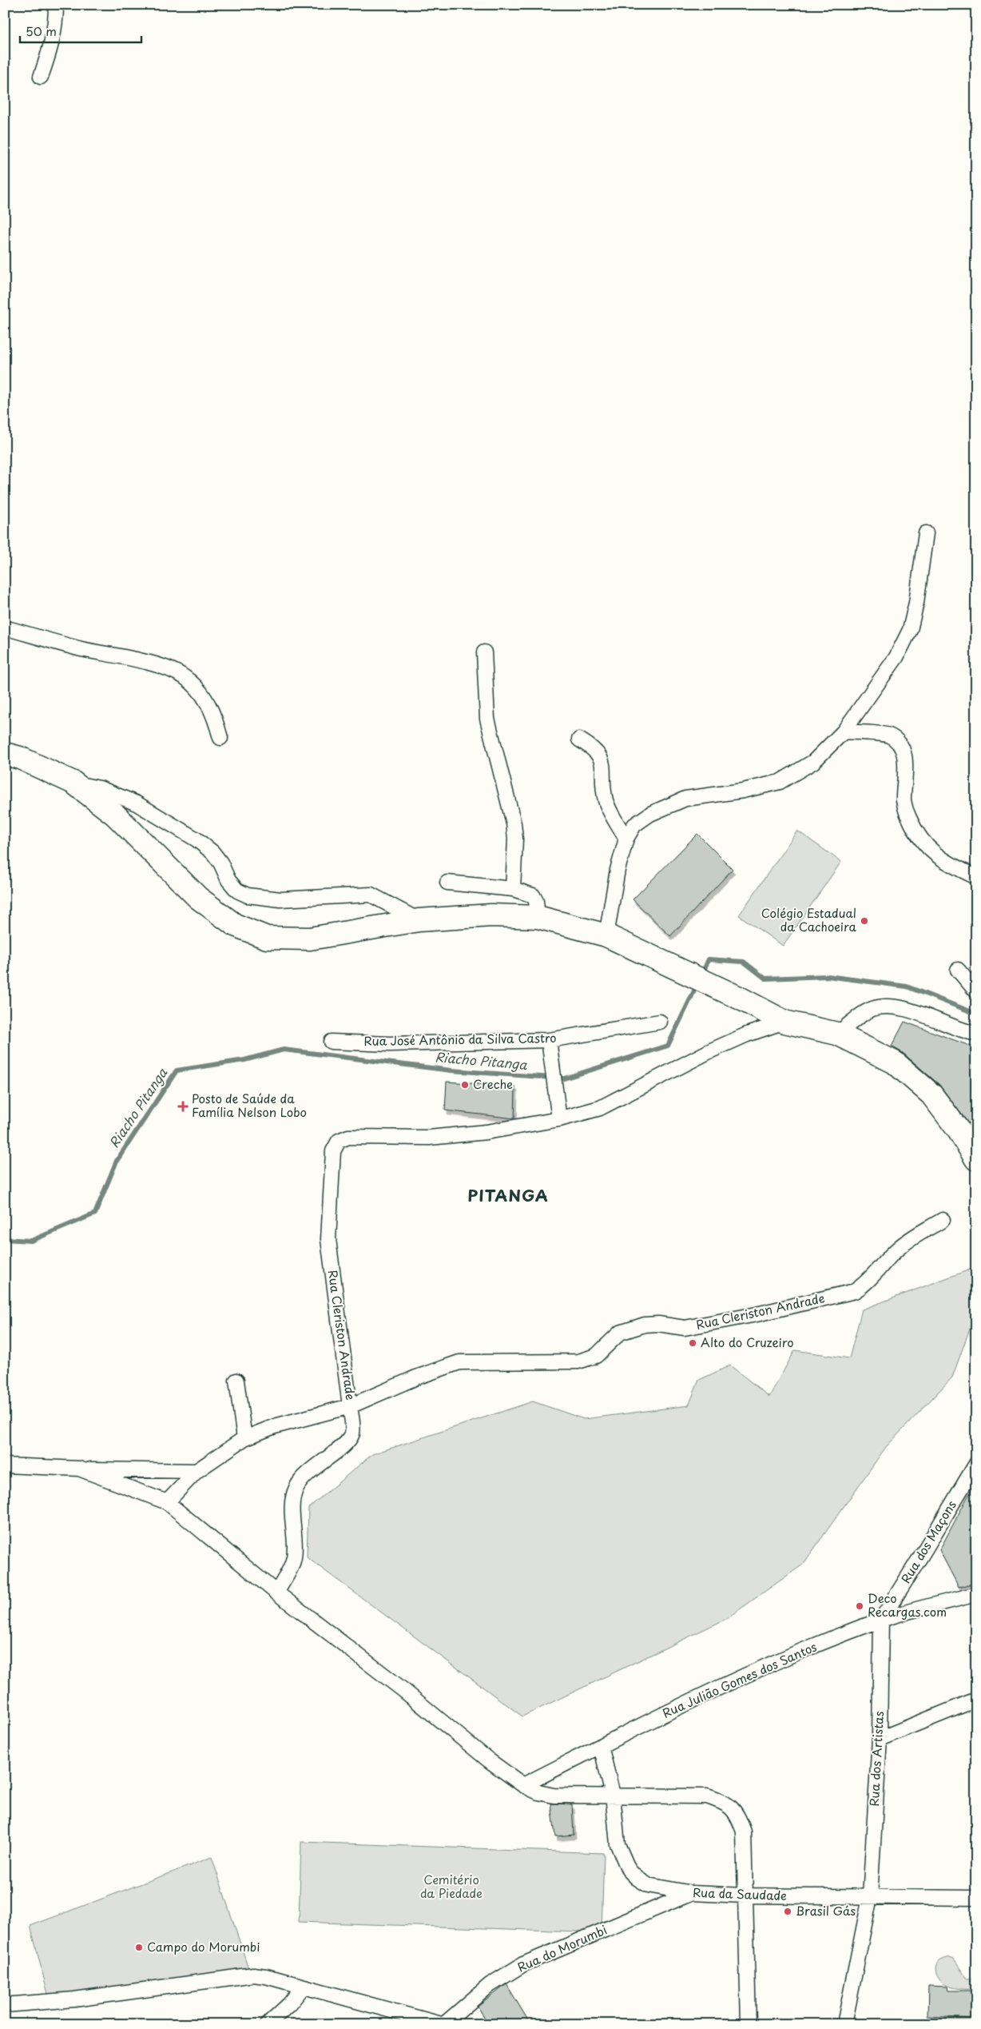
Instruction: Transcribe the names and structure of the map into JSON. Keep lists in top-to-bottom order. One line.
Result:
{"streets":{"street":["Rua José Antônio da Silva Castro","Rua Cleriston Andrade","Rua dos Maçons","Rua Julião Gomes dos Santos","Rua dos Artistas","Rua da Saudade","Rua do Morumbi"]},"crossings":[["Rua dos Maçons","Rua Julião Gomes dos Santos"],["Rua dos Maçons","Rua dos Artistas"],["Rua Julião Gomes dos Santos","Rua dos Artistas"],["Rua dos Artistas","Rua da Saudade"],["Rua da Saudade","Rua do Morumbi"]],"districts":["PITANGA"],"water":["Riacho Pitanga"],"parks":["Cemitério da Piedade"],"places":{"other":["Colégio Estadual da Cachoeira","Creche","Alto do Cruzeiro","Deco Recargas.com","Brasil Gás","Campo do Morumbi"],"health":["Posto de Saúde da Família Nelson Lobo"]},"scale_bar":"50 m"}
